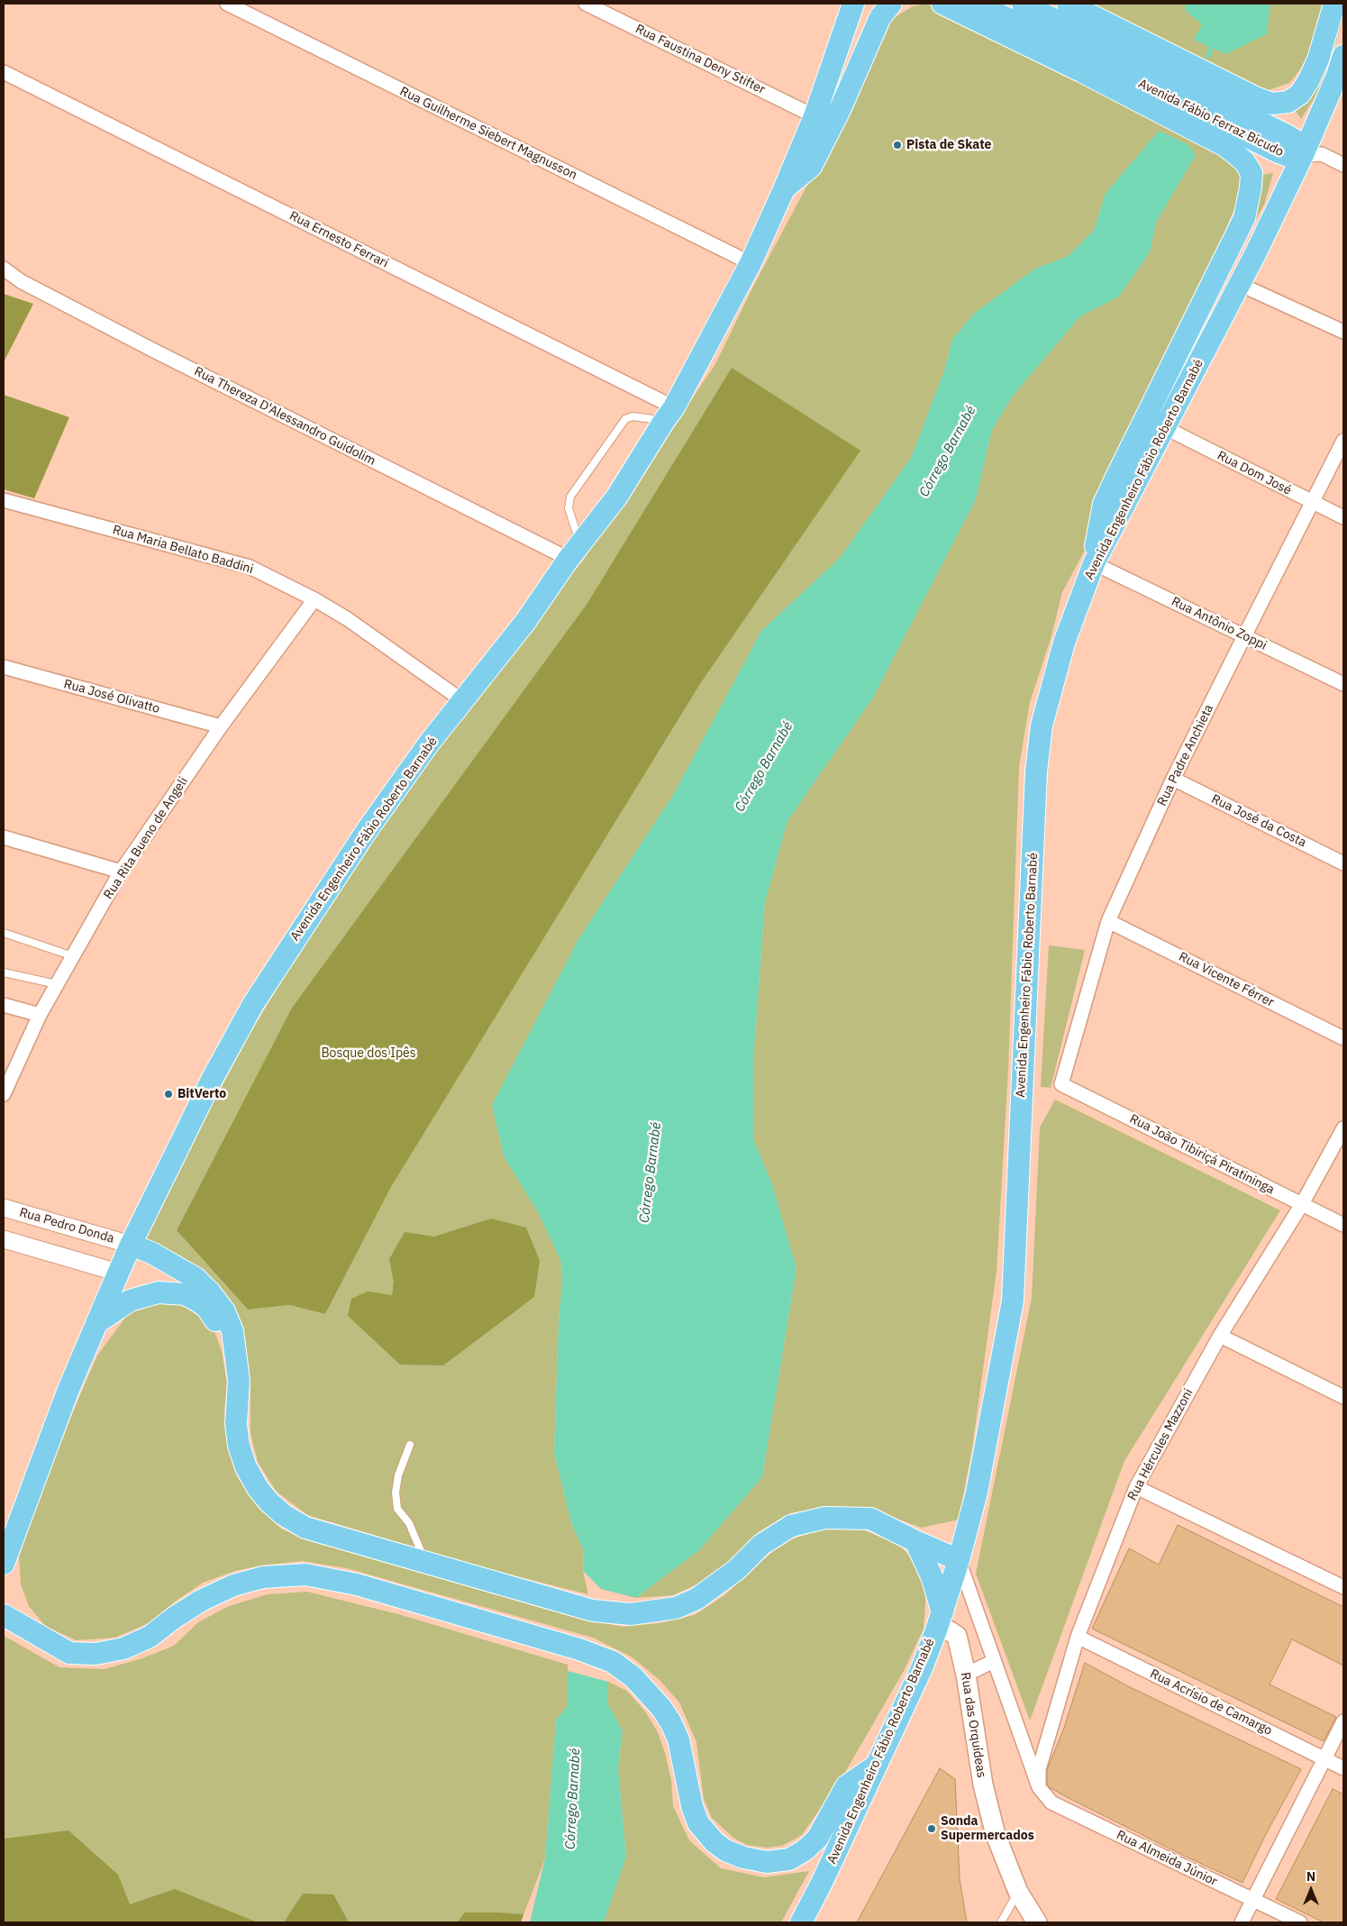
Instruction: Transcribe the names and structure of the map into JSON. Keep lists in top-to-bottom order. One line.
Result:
{"streets":{"main road":["Avenida Fábio Ferraz Bicudo","Avenida Engenheiro Fábio Roberto Barnabé","Rua das Orquídeas"],"street":["Rua Faustina Deny Stifter","Rua Guilherme Siebert Magnusson","Rua Ernesto Ferrari","Rua Thereza D'Alessandro Guidolim","Rua Dom José","Rua Maria Bellato Baddini","Rua Antônio Zoppi","Rua José Olivatto","Rua Padre Anchieta","Rua José da Costa","Rua Rita Bueno de Angeli","Rua Vicente Férrer","Rua João Tibiriçá Piratininga","Rua Pedro Donda","Rua Hércules Mazzoni","Rua Acrísio de Camargo","Rua Almeida Júnior"]},"crossings":[["Rua Faustina Deny Stifter","Avenida Engenheiro Fábio Roberto Barnabé"],["Avenida Fábio Ferraz Bicudo","Avenida Engenheiro Fábio Roberto Barnabé"],["Rua Guilherme Siebert Magnusson","Avenida Engenheiro Fábio Roberto Barnabé"],["Rua Ernesto Ferrari","Avenida Engenheiro Fábio Roberto Barnabé"],["Rua Thereza D'Alessandro Guidolim","Avenida Engenheiro Fábio Roberto Barnabé"],["Avenida Engenheiro Fábio Roberto Barnabé","Rua Dom José"],["Avenida Engenheiro Fábio Roberto Barnabé","Rua Maria Bellato Baddini"],["Avenida Engenheiro Fábio Roberto Barnabé","Rua Antônio Zoppi"],["Avenida Engenheiro Fábio Roberto Barnabé","Rua Pedro Donda"],["Avenida Engenheiro Fábio Roberto Barnabé","Rua das Orquídeas"],["Rua Dom José","Rua Padre Anchieta"],["Rua Maria Bellato Baddini","Rua Rita Bueno de Angeli"],["Rua Antônio Zoppi","Rua Padre Anchieta"],["Rua José Olivatto","Rua Rita Bueno de Angeli"],["Rua Padre Anchieta","Rua José da Costa"],["Rua Padre Anchieta","Rua Vicente Férrer"],["Rua Padre Anchieta","Rua João Tibiriçá Piratininga"],["Rua João Tibiriçá Piratininga","Rua Hércules Mazzoni"],["Rua Hércules Mazzoni","Rua Acrísio de Camargo"],["Rua Hércules Mazzoni","Rua Almeida Júnior"]],"water":["Córrego Barnabé"],"parks":["Bosque dos Ipês"],"places":["Pista de Skate","BitVerto","Sonda Supermercados"],"north":"top"}
